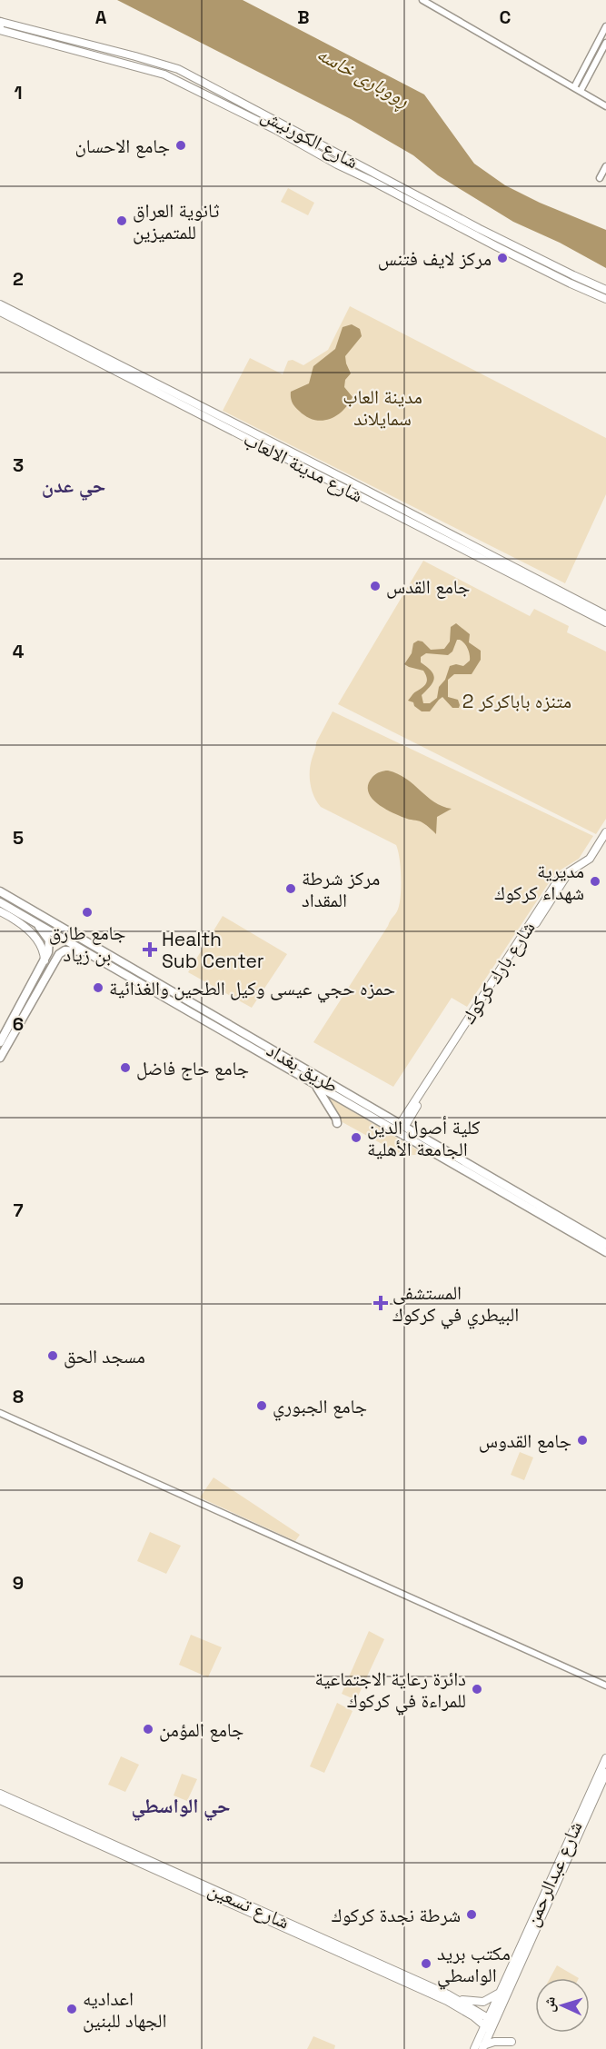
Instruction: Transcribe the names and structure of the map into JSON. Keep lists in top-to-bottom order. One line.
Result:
{"streets":{"main road":["شارع الكورنيش","شارع مدينة الالعاب","طريق بغداد","شارع عبدالرحمن","شارع تسعين"]},"crossings":[["شارع عبدالرحمن","شارع تسعين"]],"districts":["حي عدن","حي الواسطي"],"water":["ڕووباری خاسە"],"parks":["مدينة العاب سمايلاند","متنزه باباكركر 2"],"places":{"other":["جامع الاحسان","ثانوية العراق للمتميزين","مركز لايف فتنس","جامع القدس","مديرية شهداء كركوك","مركز شرطة المقداد","جامع طارق بن زياد","حمزه حجي عيسى وكيل الطحين والغذائية","جامع حاج فاضل","كلية أصول الدين الجامعة الأهلية","مسجد الحق","جامع الجبوري","جامع القدوس","دائرة رعاية الاجتماعية للمراءة في كركوك","جامع المؤمن","شرطة نجدة كركوك","مكتب بريد الواسطي","اعداديه الجهاد للبنين"],"health":["Health Sub Center","المستشفى البيطري في كركوك"]},"north":"left","grid":{"columns":["A","B","C"],"rows":["1","2","3","4","5","6","7","8","9"]}}
